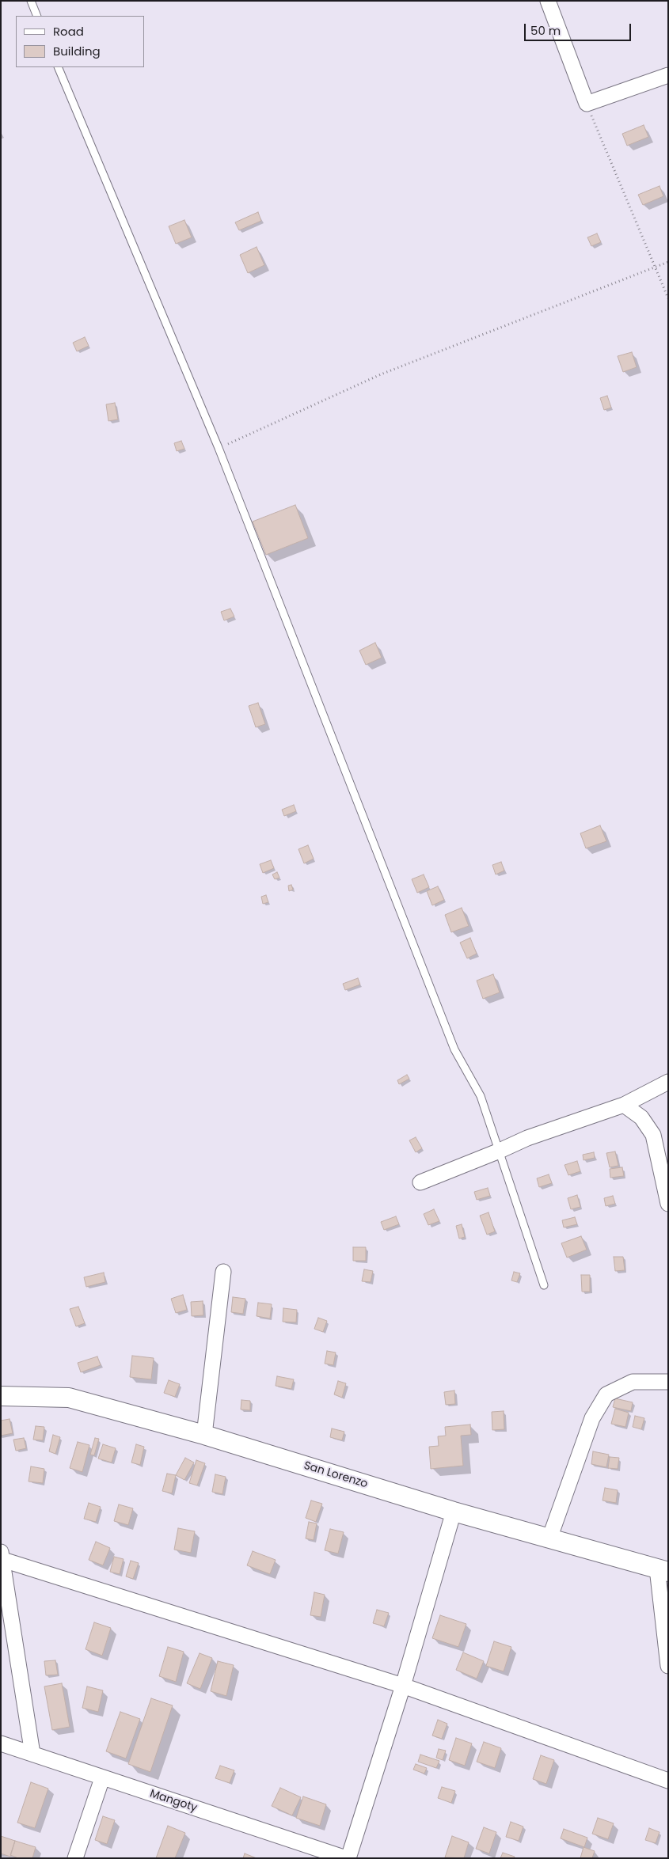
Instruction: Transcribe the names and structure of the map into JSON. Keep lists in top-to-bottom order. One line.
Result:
{"streets":{"street":["San Lorenzo","Mangoty"]},"legend":["Road","Building"],"scale_bar":"50 m"}
